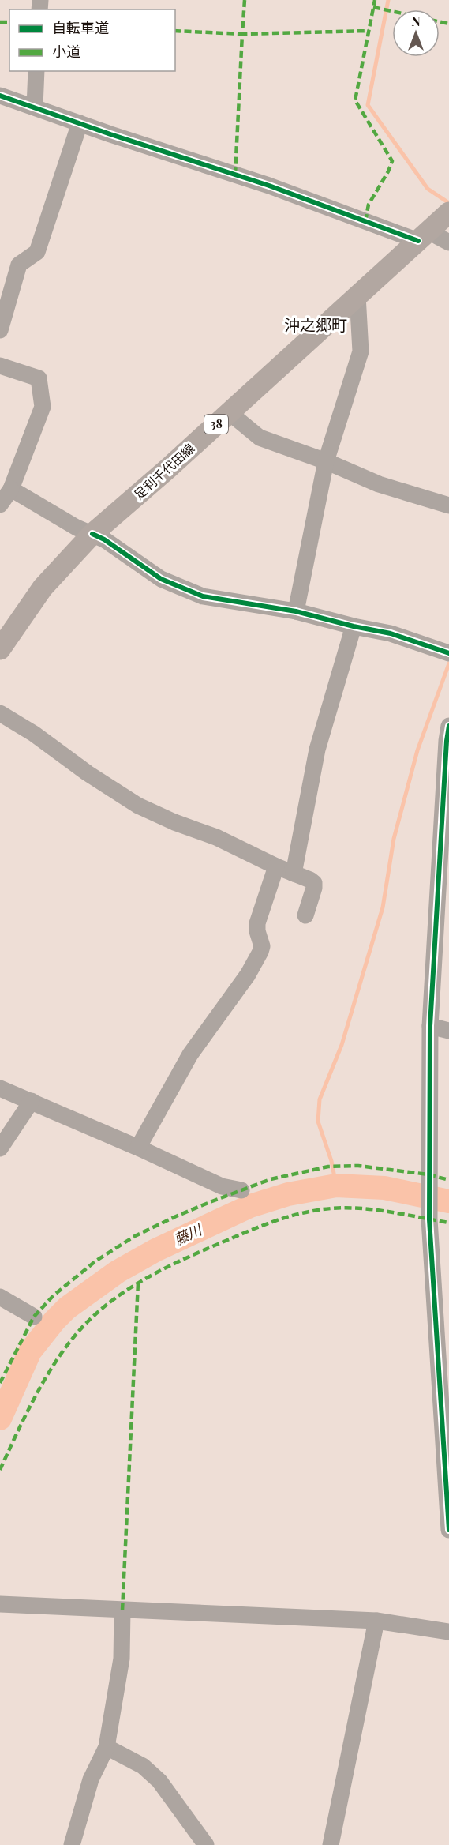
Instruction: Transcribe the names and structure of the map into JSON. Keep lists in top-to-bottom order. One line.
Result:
{"streets":{"main road":["38","足利千代田線"]},"districts":["沖之郷町"],"water":["藤川"],"legend":["自転車道","小道"],"north":"top"}
